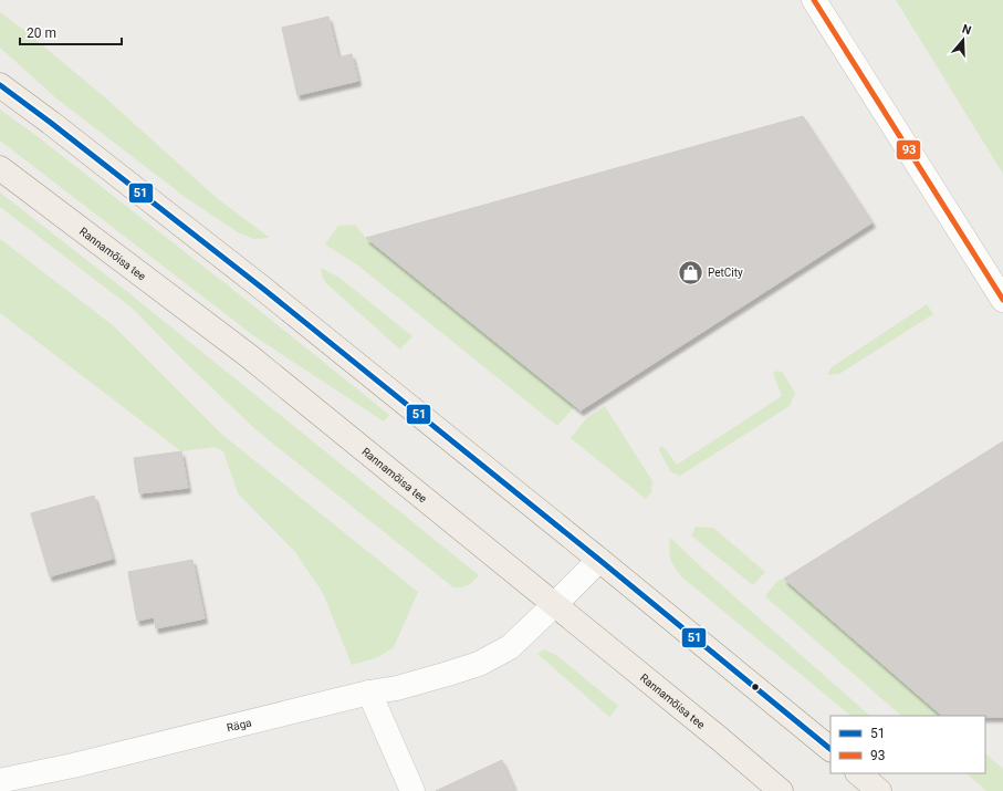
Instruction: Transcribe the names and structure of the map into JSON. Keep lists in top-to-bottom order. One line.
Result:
{"streets":{"main road":["Rannamõisa tee"],"street":["Räga"]},"crossings":[["Rannamõisa tee","Räga"]],"places":{"shop":["PetCity"]},"lines":["transit line 93","transit line 51"],"legend":["51","93"],"scale_bar":"20 m","north":"top"}
